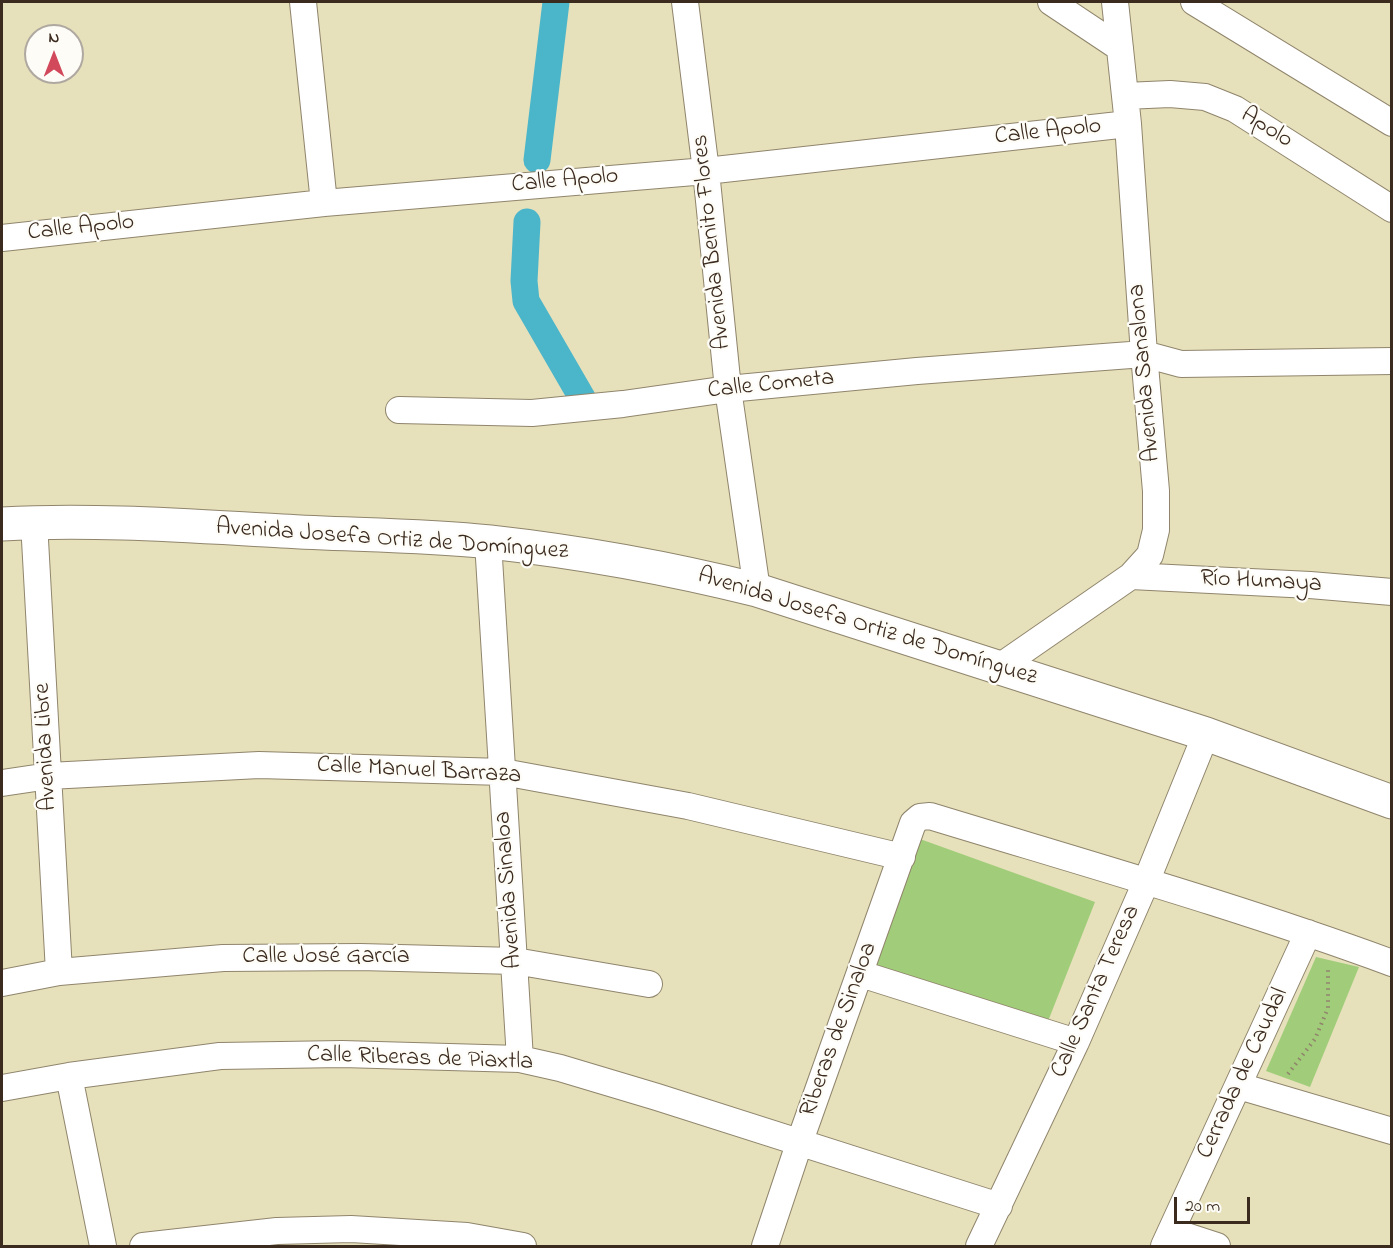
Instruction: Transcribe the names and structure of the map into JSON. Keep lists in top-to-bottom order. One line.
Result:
{"streets":{"street":["Apolo","Calle Apolo","Avenida Benito Flores","Avenida Sanalona","Calle Cometa","Avenida Josefa Ortiz de Domínguez","Río Humaya","Avenida Libre","Calle Manuel Barraza","Avenida Sinaloa","Calle José García","Calle Santa Teresa","Riberas de Sinaloa","Calle Riberas de Piaxtla","Cerrada de Caudal"]},"crossings":[["Apolo","Avenida Sanalona"],["Calle Apolo","Avenida Benito Flores"],["Calle Apolo","Avenida Sanalona"],["Avenida Benito Flores","Calle Cometa"],["Avenida Benito Flores","Avenida Josefa Ortiz de Domínguez"],["Avenida Sanalona","Calle Cometa"],["Avenida Sanalona","Avenida Josefa Ortiz de Domínguez"],["Avenida Sanalona","Río Humaya"],["Avenida Josefa Ortiz de Domínguez","Avenida Libre"],["Avenida Josefa Ortiz de Domínguez","Avenida Sinaloa"],["Avenida Josefa Ortiz de Domínguez","Calle Santa Teresa"],["Avenida Libre","Calle Manuel Barraza"],["Avenida Libre","Calle José García"],["Calle Manuel Barraza","Avenida Sinaloa"],["Calle Manuel Barraza","Riberas de Sinaloa"],["Avenida Sinaloa","Calle José García"],["Avenida Sinaloa","Calle Riberas de Piaxtla"],["Calle Santa Teresa","Riberas de Sinaloa"],["Calle Santa Teresa","Calle Riberas de Piaxtla"],["Riberas de Sinaloa","Calle Riberas de Piaxtla"]],"scale_bar":"20 m","north":"top"}
